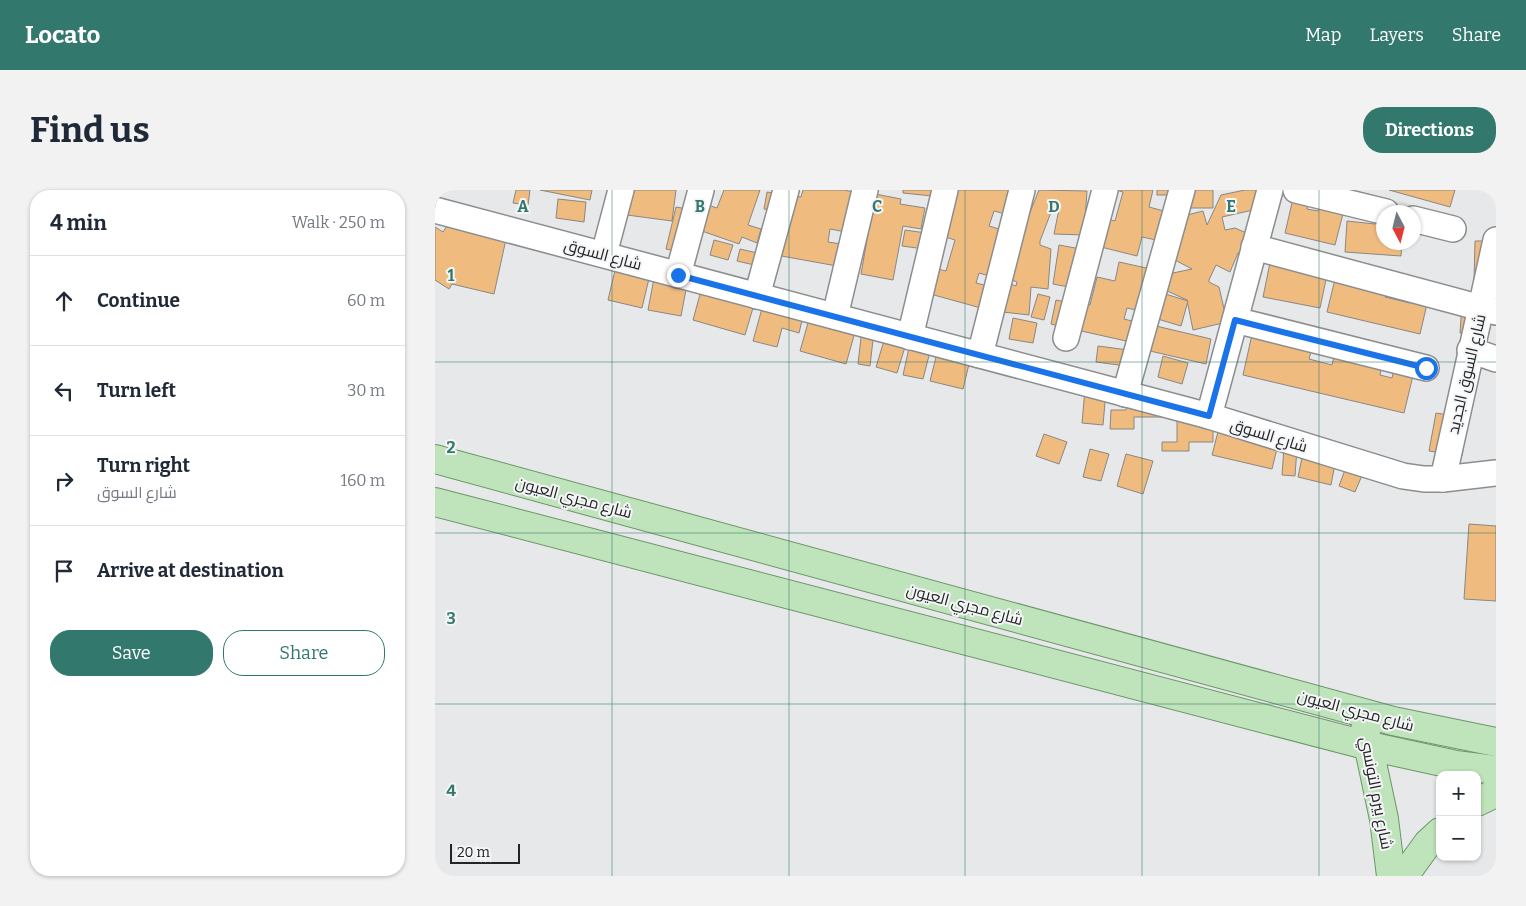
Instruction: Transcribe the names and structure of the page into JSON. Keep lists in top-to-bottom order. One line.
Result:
{"streets":{"main road":["شارع مجري العيون","شارع بيرم التونسي"],"street":["شارع السوق","شارع السوق الجديد"]},"crossings":[["شارع السوق","شارع السوق الجديد"],["شارع مجري العيون","شارع بيرم التونسي"]],"scale_bar":"20 m","north":"bottom","page":{"header":"Locato","nav":["Map","Layers","Share"],"buttons":["Directions",["Save","Share"]],"title":"Find us","heading":["4 min","Walk · 250 m"],"list":[["Continue","60 m"],["Turn left","30 m"],["Turn right","شارع السوق","160 m"],"Arrive at destination"],"map_buttons":["+","−"],"scale":"20 m"},"grid":{"columns":["A","B","C","D","E"],"rows":["1","2","3","4"]}}
